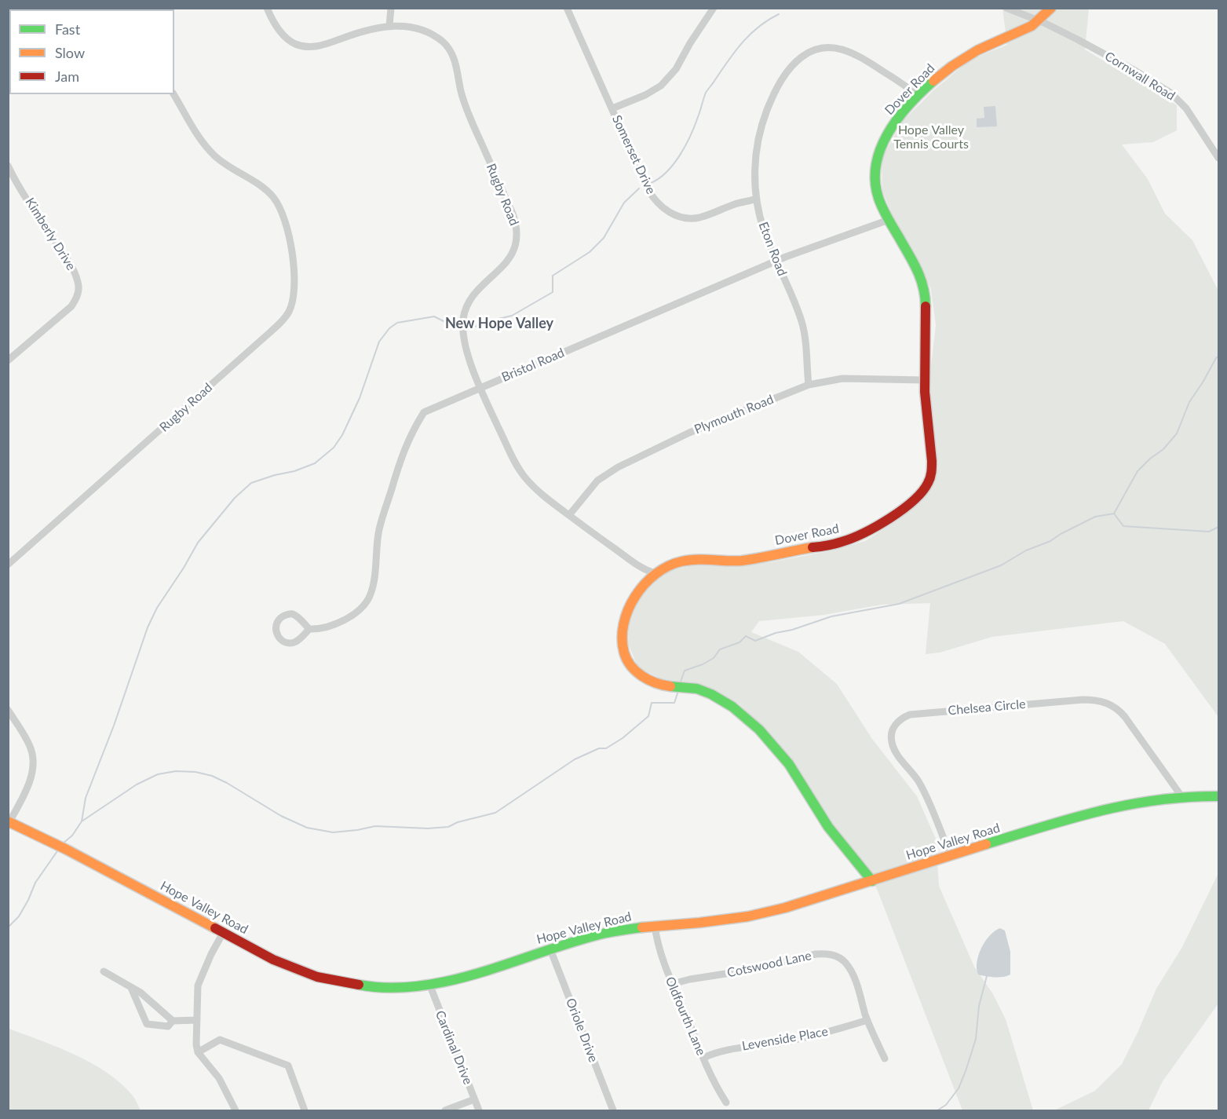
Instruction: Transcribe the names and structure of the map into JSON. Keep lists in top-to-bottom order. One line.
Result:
{"streets":{"street":["Cornwall Road","Dover Road","Somerset Drive","Rugby Road","Kimberly Drive","Eton Road","Bristol Road","Plymouth Road","Chelsea Circle","Hope Valley Road","Cotswood Lane","Oldfourth Lane","Oriole Drive","Levenside Place","Cardinal Drive"]},"crossings":[["Cornwall Road","Dover Road"],["Dover Road","Rugby Road"],["Dover Road","Eton Road"],["Dover Road","Bristol Road"],["Dover Road","Plymouth Road"],["Dover Road","Hope Valley Road"],["Somerset Drive","Eton Road"],["Rugby Road","Bristol Road"],["Rugby Road","Plymouth Road"],["Eton Road","Bristol Road"],["Eton Road","Plymouth Road"],["Chelsea Circle","Hope Valley Road"],["Hope Valley Road","Oldfourth Lane"],["Hope Valley Road","Oriole Drive"],["Hope Valley Road","Cardinal Drive"],["Cotswood Lane","Oldfourth Lane"],["Cotswood Lane","Levenside Place"],["Oldfourth Lane","Levenside Place"]],"districts":["New Hope Valley"],"parks":["Hope Valley Tennis Courts"],"legend":["Fast","Slow","Jam"]}
